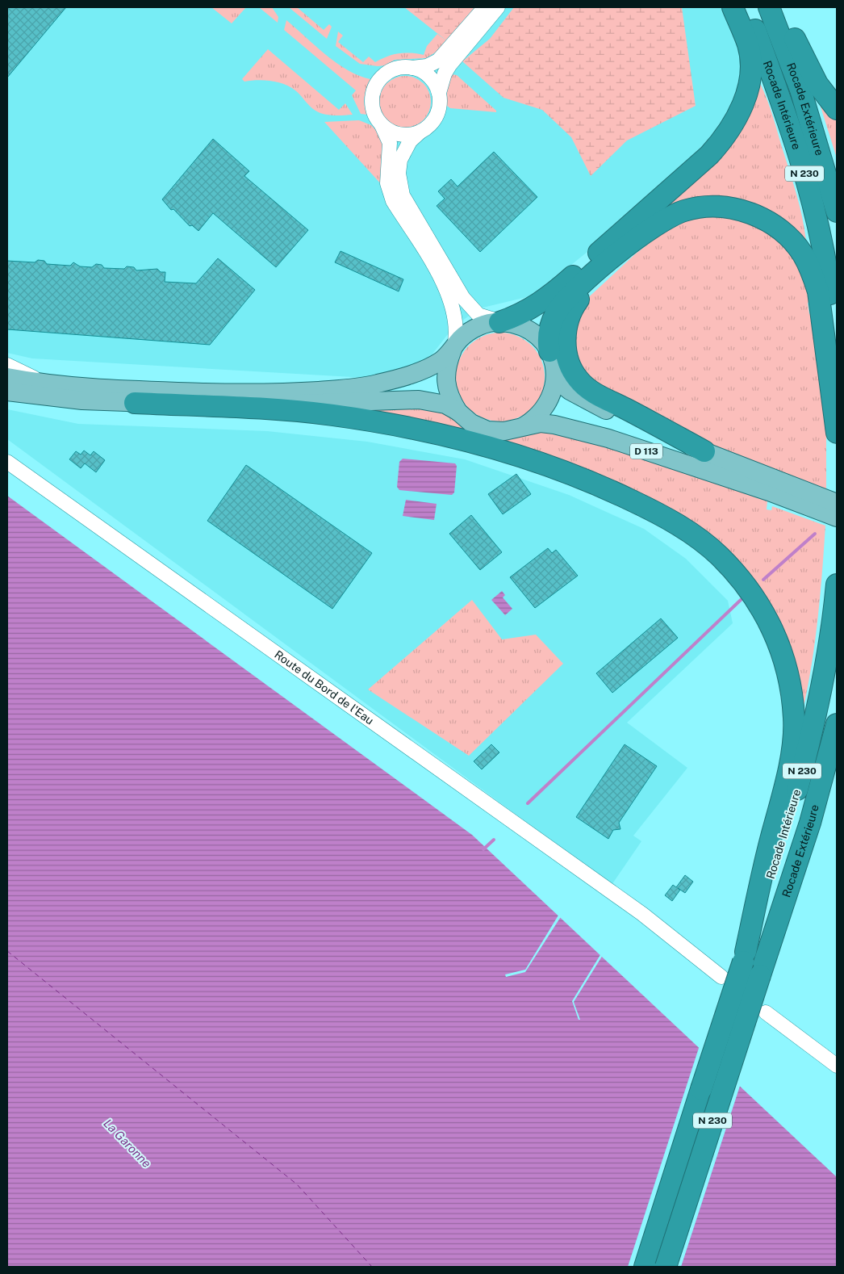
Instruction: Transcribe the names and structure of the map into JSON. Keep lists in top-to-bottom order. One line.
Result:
{"streets":{"highway":["Rocade Intérieure","Rocade Extérieure","N 230"],"main road":["D 113"],"street":["Route du Bord de l'Eau"]},"crossings":[["Rocade Intérieure","N 230"],["Rocade Extérieure","N 230"]],"water":["La Garonne"]}
